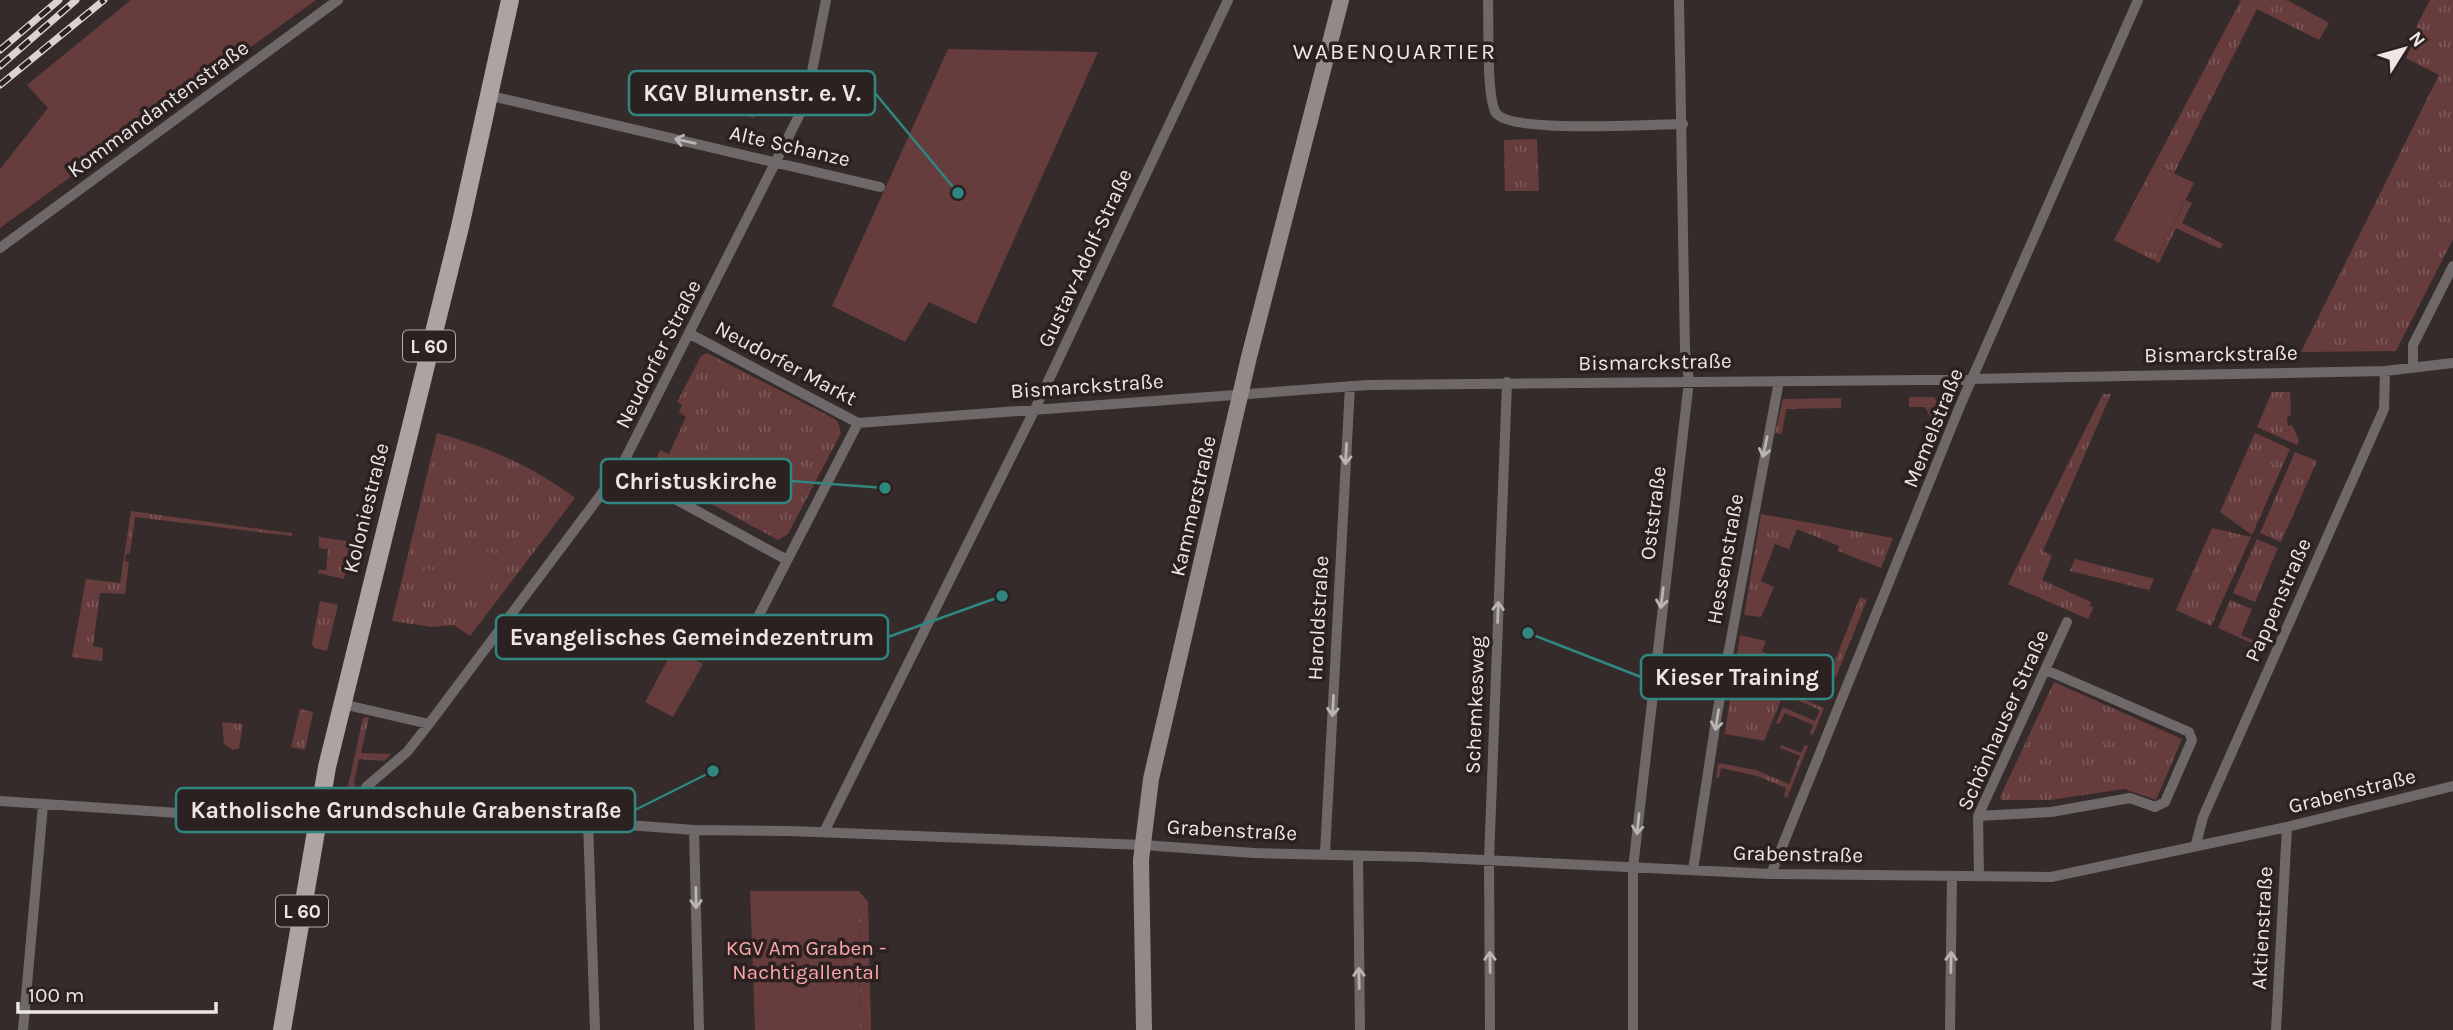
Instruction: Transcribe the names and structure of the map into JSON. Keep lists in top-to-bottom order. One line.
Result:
{"streets":{"main road":["L 60","Koloniestraße"],"street":["Kommandantenstraße","Alte Schanze","Gustav-Adolf-Straße","Neudorfer Straße","Bismarckstraße","Neudorfer Markt","Memelstraße","Kammerstraße","Oststraße","Hessenstraße","Pappenstraße","Haroldstraße","Schemkesweg","Schönhauser Straße","Grabenstraße","Aktienstraße"]},"crossings":[["Alte Schanze","Neudorfer Straße"],["Alte Schanze","Koloniestraße"],["Gustav-Adolf-Straße","Bismarckstraße"],["Gustav-Adolf-Straße","Grabenstraße"],["Neudorfer Straße","Neudorfer Markt"],["Bismarckstraße","Neudorfer Markt"],["Bismarckstraße","Memelstraße"],["Bismarckstraße","Kammerstraße"],["Bismarckstraße","Oststraße"],["Bismarckstraße","Hessenstraße"],["Bismarckstraße","Pappenstraße"],["Bismarckstraße","Haroldstraße"],["Bismarckstraße","Schemkesweg"],["Memelstraße","Grabenstraße"],["Kammerstraße","Grabenstraße"],["Koloniestraße","Grabenstraße"],["Oststraße","Grabenstraße"],["Hessenstraße","Grabenstraße"],["Pappenstraße","Grabenstraße"],["Haroldstraße","Grabenstraße"],["Schemkesweg","Grabenstraße"],["Schönhauser Straße","Grabenstraße"],["Grabenstraße","Aktienstraße"]],"one_way":["Alte Schanze","Oststraße","Hessenstraße","Haroldstraße","Schemkesweg"],"districts":["WABENQUARTIER"],"parks":["KGV Am Graben - Nachtigallental"],"places":["KGV Blumenstr. e. V.","Christuskirche","Evangelisches Gemeindezentrum","Kieser Training","Katholische Grundschule Grabenstraße"],"scale_bar":"100 m","north":"top right"}
